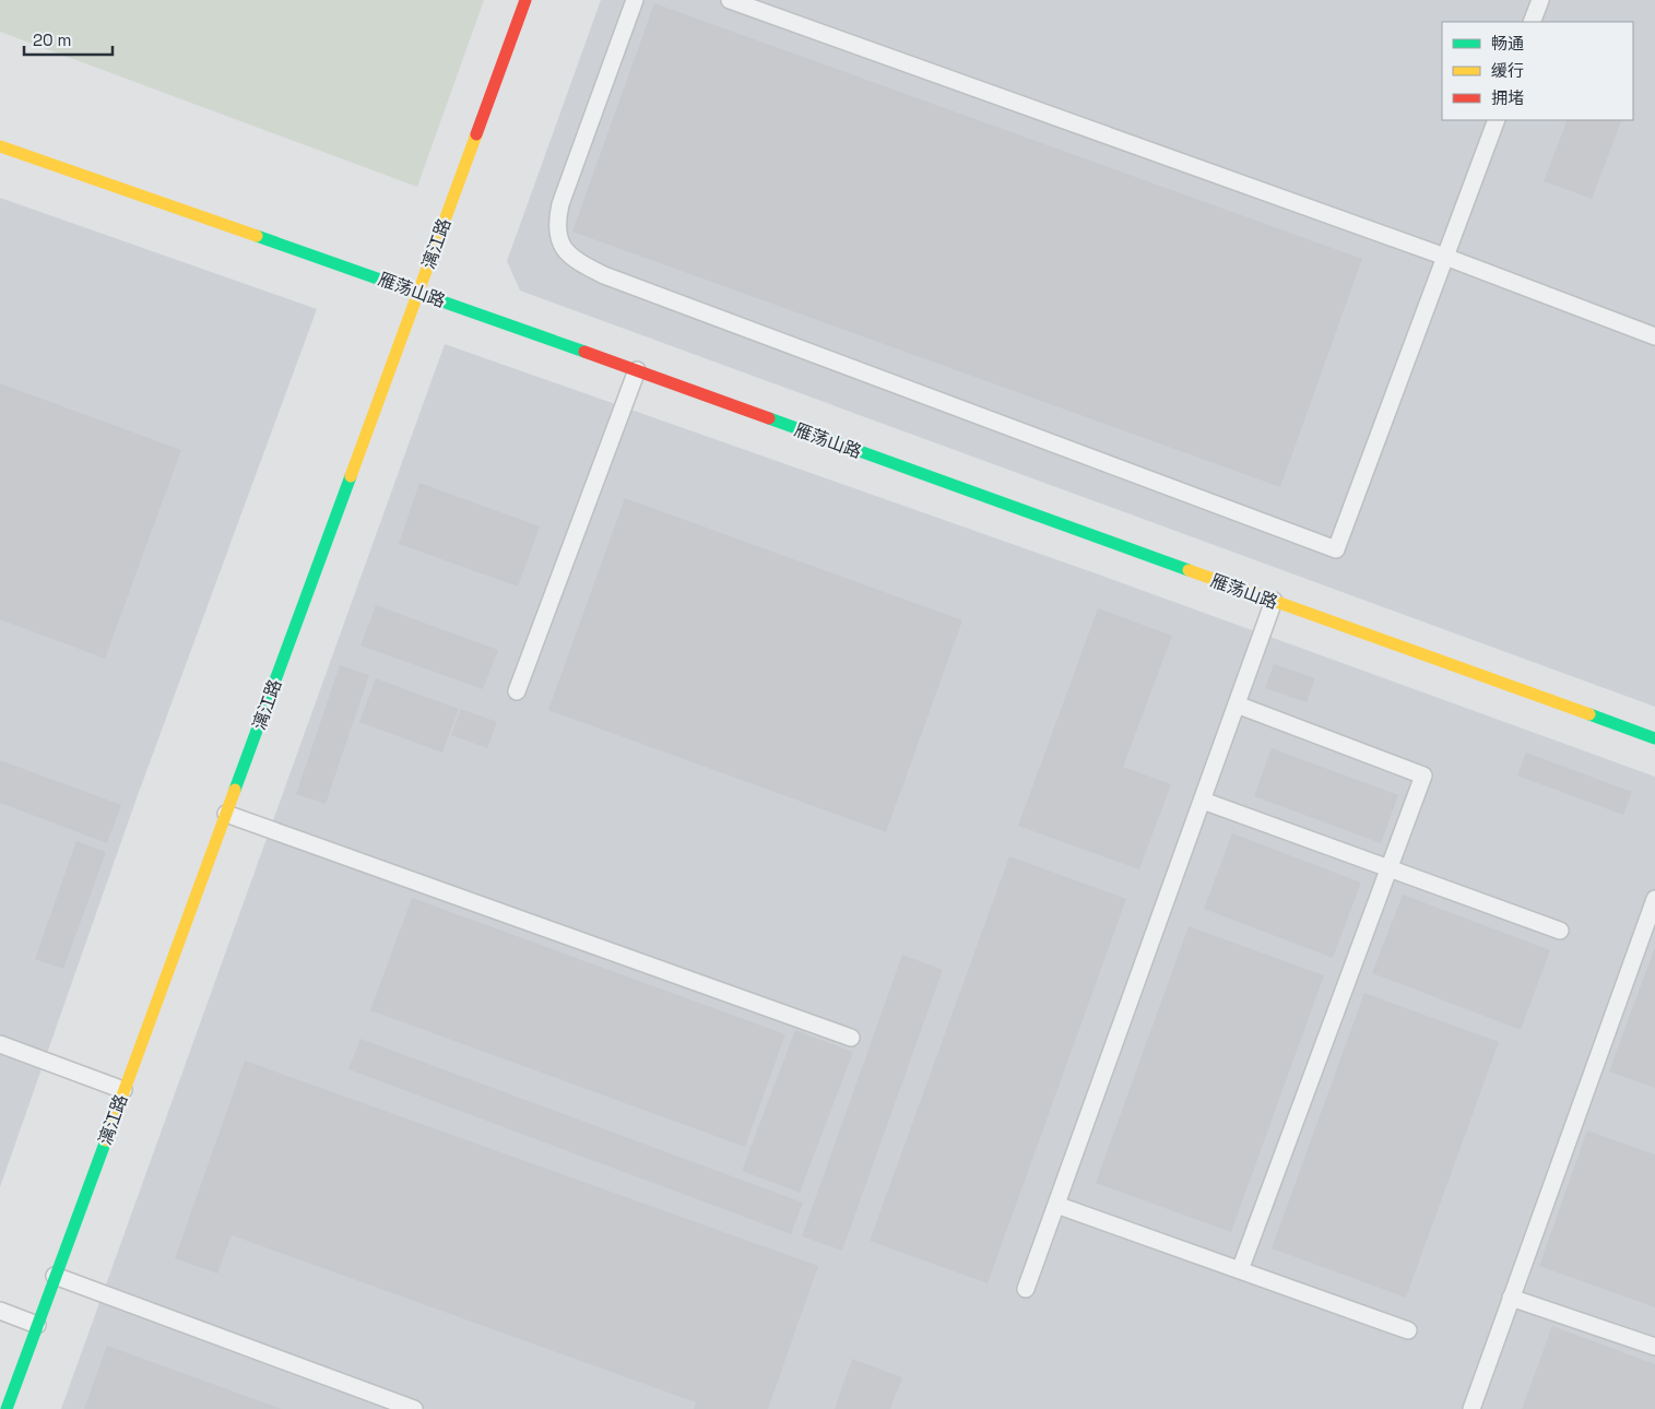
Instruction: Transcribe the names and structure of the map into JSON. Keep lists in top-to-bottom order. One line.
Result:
{"streets":{"street":["漓江路","雁荡山路"]},"crossings":[["漓江路","雁荡山路"]],"legend":["畅通","缓行","拥堵"],"scale_bar":"20 m"}
